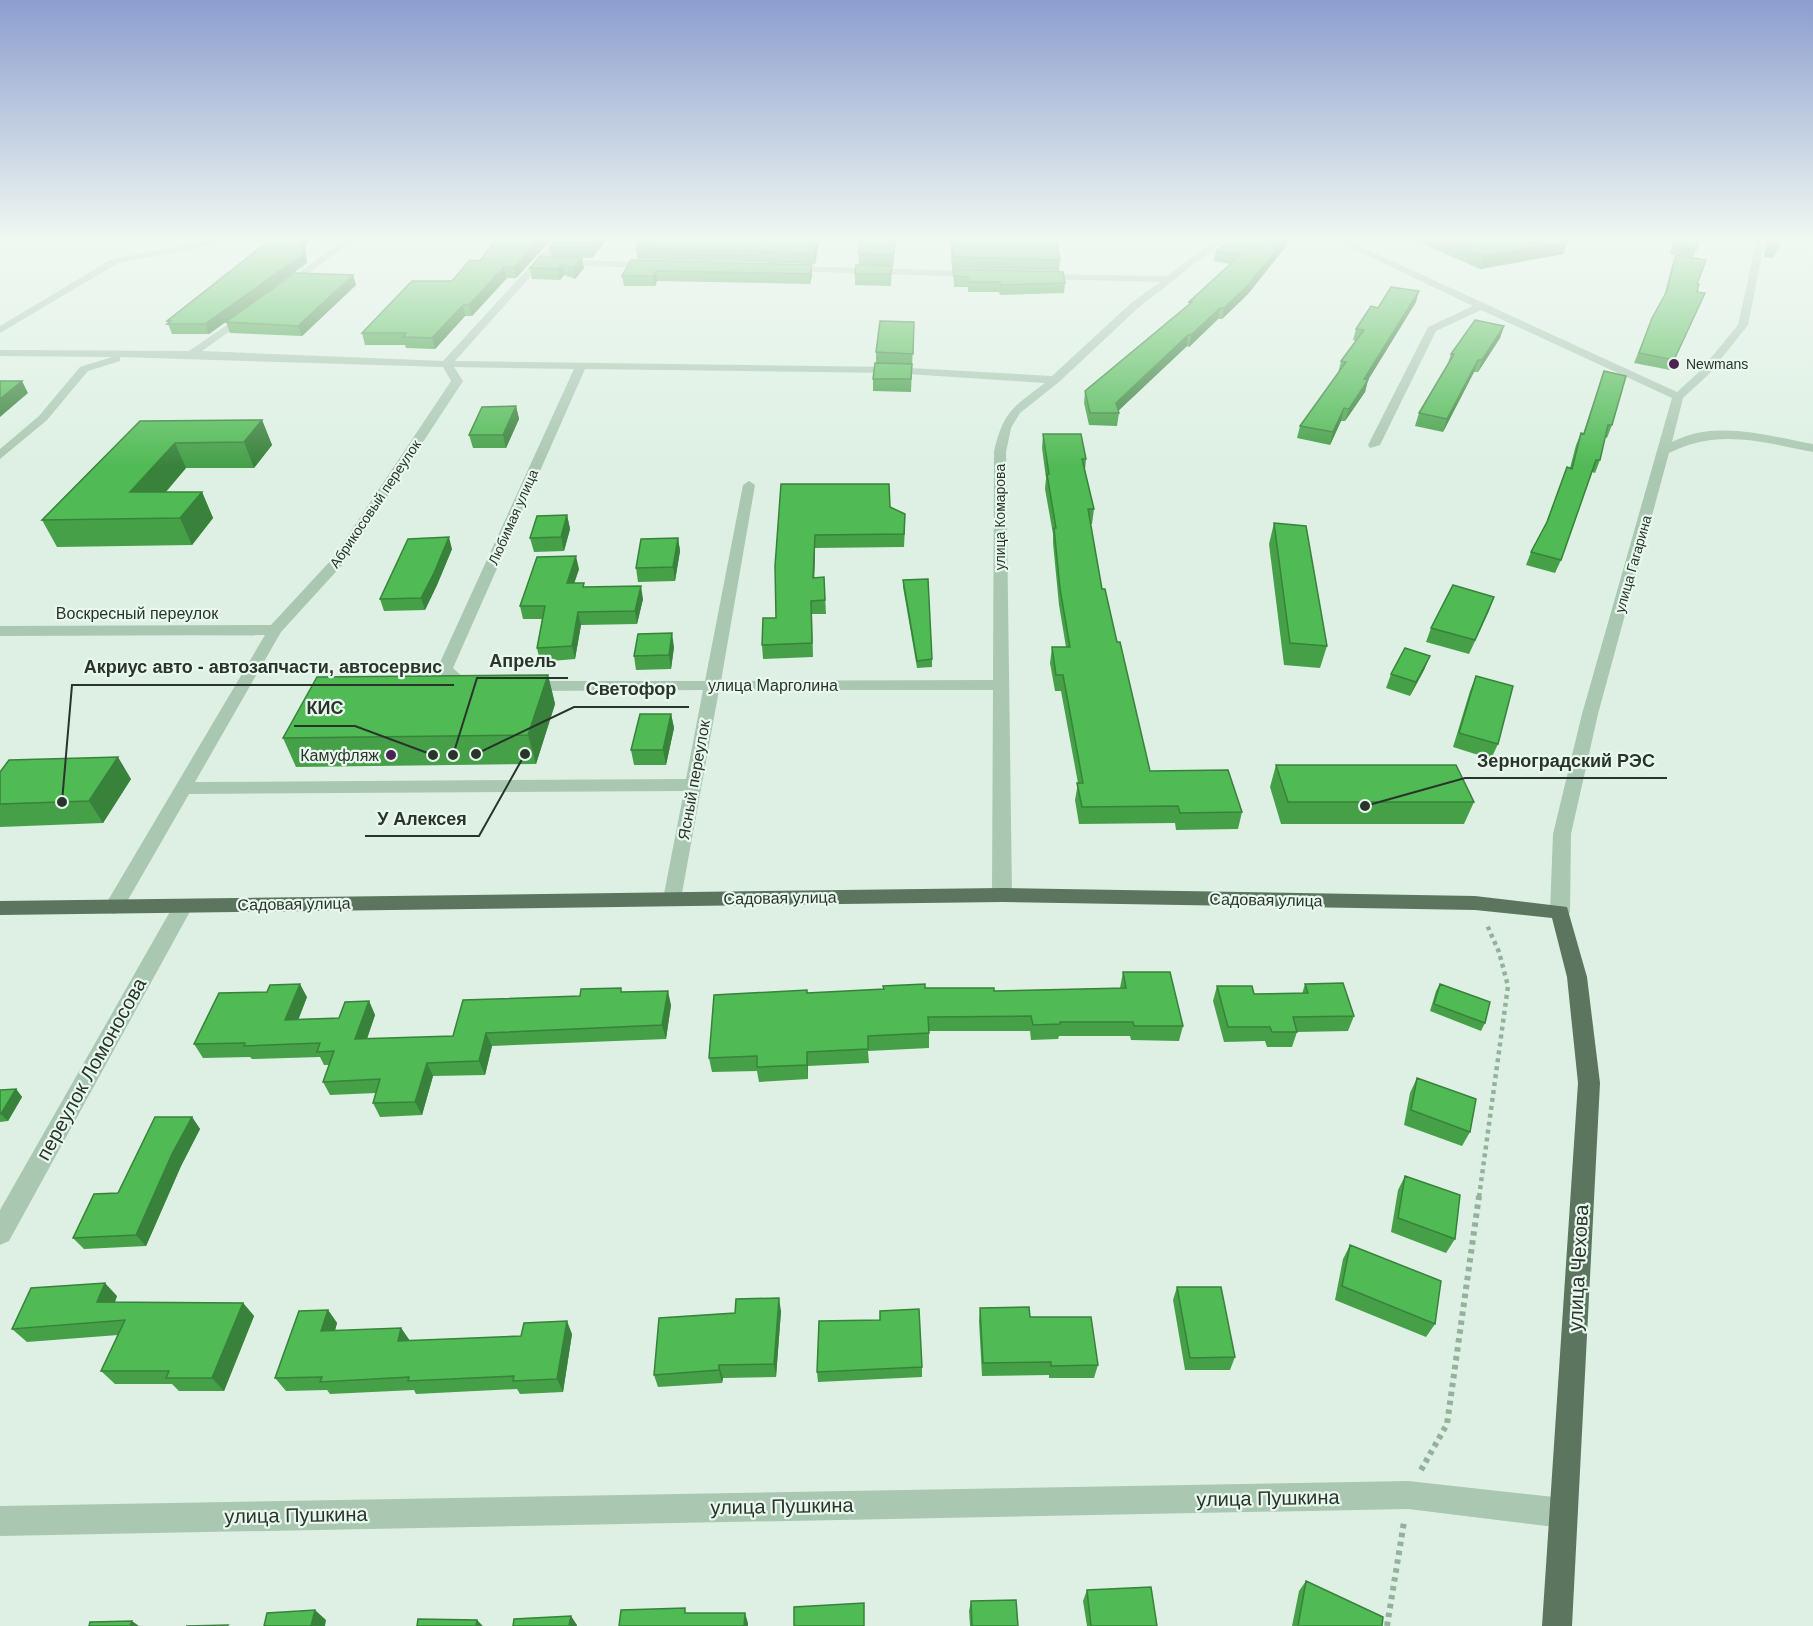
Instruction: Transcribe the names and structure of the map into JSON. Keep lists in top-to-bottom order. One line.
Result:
{"streets":{"main road":["Садовая улица","улица Чехова"],"street":["Абрикосовый переулок","Любимая улица","улица Комарова","улица Гагарина","Воскресный переулок","улица Марголина","Ясный переулок","переулок Ломоносова","улица Пушкина"]},"crossings":[["Абрикосовый переулок","Воскресный переулок"],["Абрикосовый переулок","Садовая улица"],["улица Комарова","улица Марголина"],["улица Комарова","Садовая улица"],["улица Гагарина","Садовая улица"],["улица Гагарина","улица Чехова"],["улица Марголина","Ясный переулок"],["Ясный переулок","Садовая улица"],["Садовая улица","переулок Ломоносова"],["Садовая улица","улица Чехова"],["улица Чехова","улица Пушкина"]],"places":["Newmans","Светофор","У Алексея","Камуфляж","КИС","Апрель","Акриус авто - автозапчасти, автосервис","Зерноградский РЭС"]}
